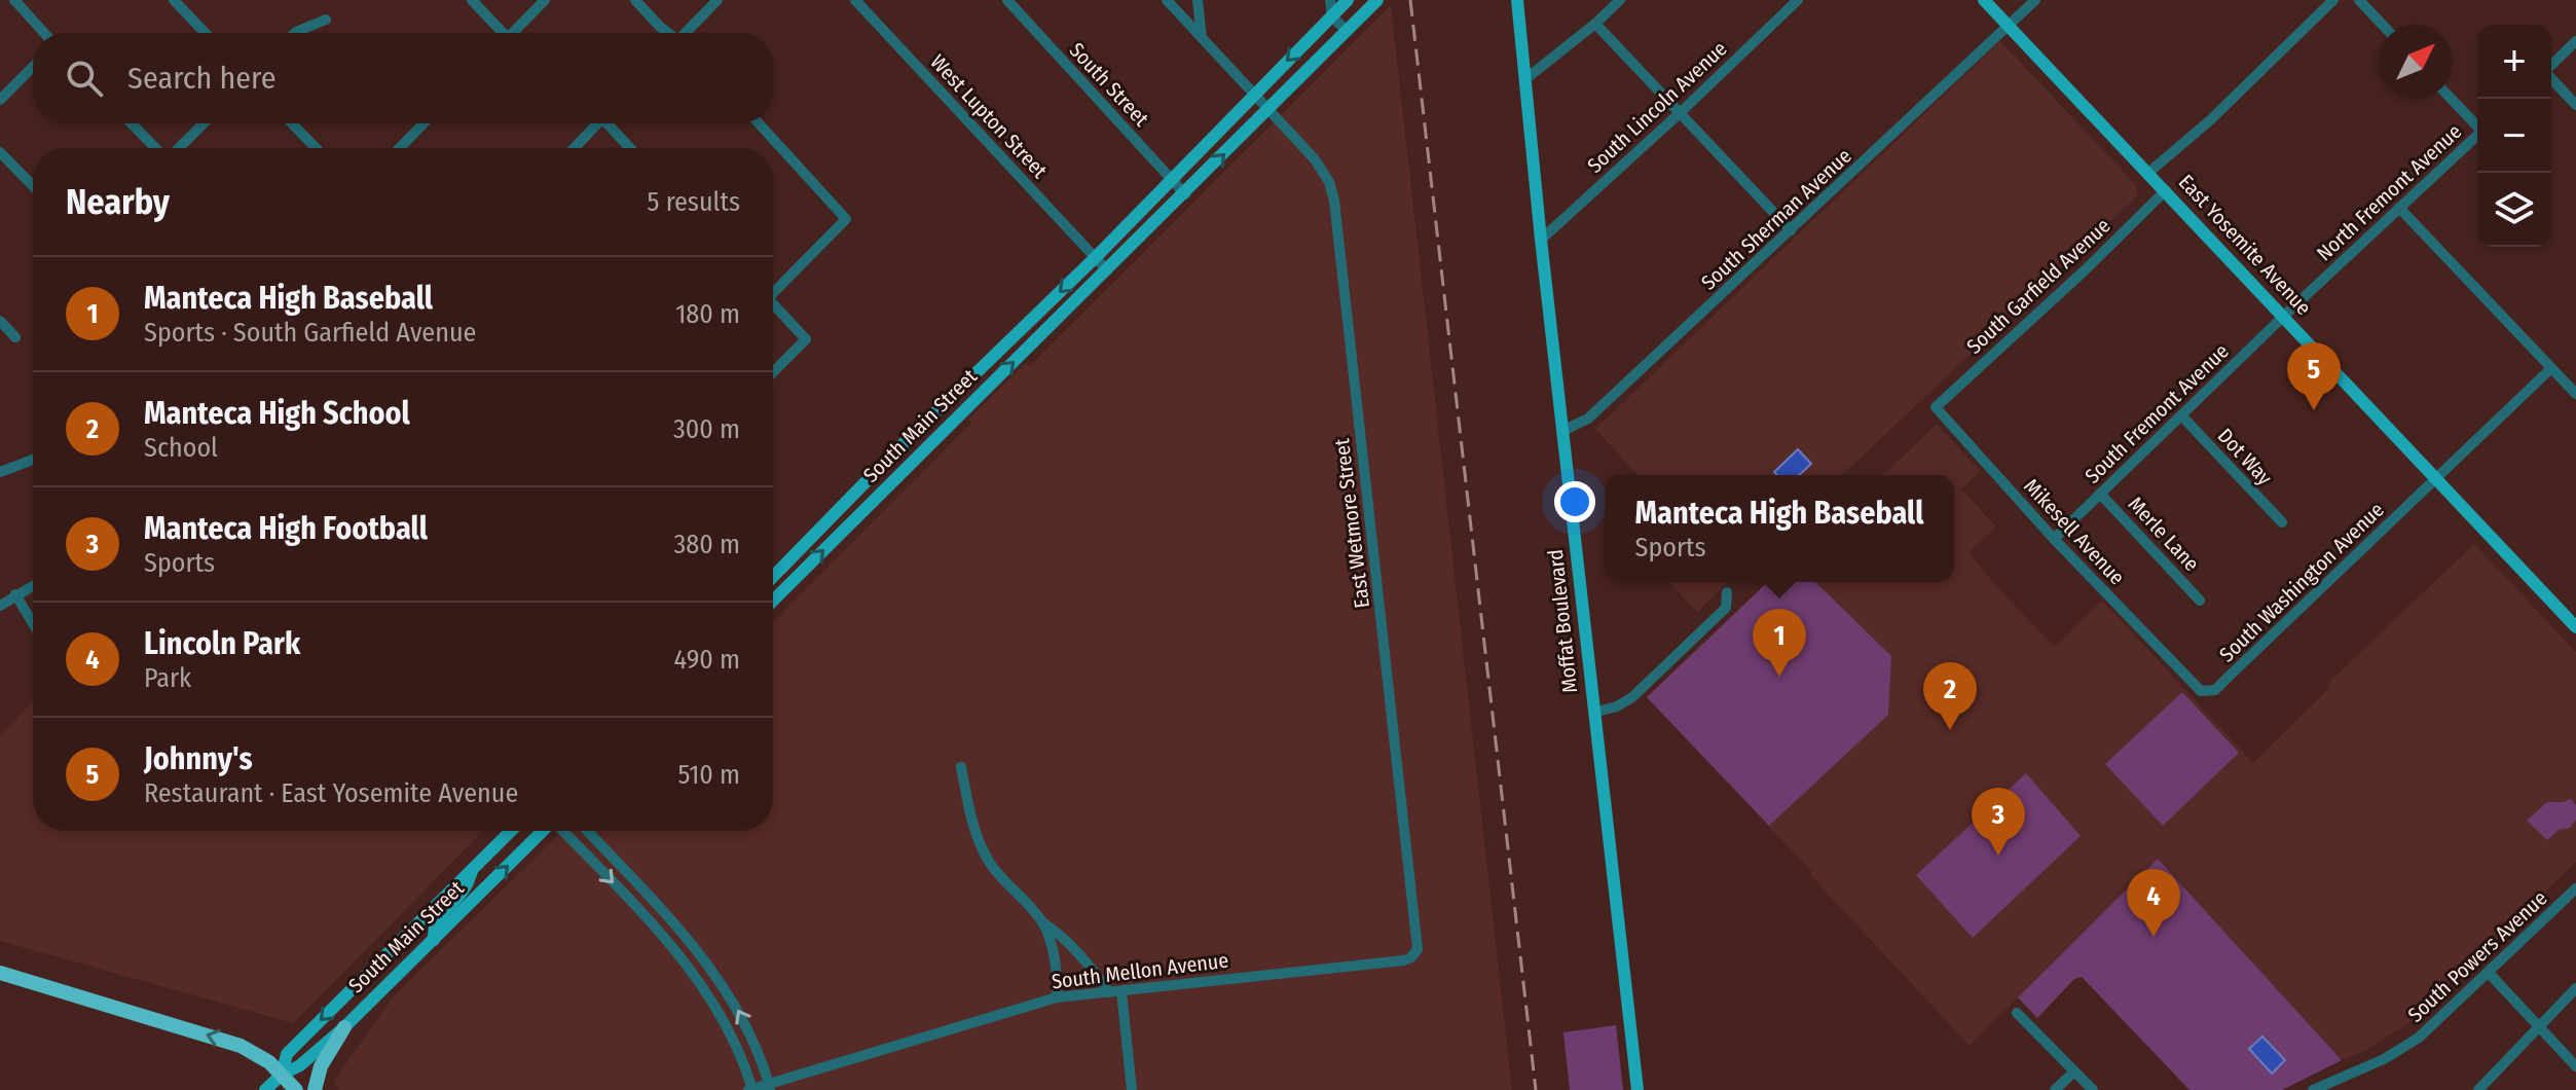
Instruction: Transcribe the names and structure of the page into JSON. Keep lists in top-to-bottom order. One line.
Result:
{"streets":{"main road":["East Yosemite Avenue","South Main Street","Moffat Boulevard"],"street":["South Street","South Lincoln Avenue","West Lupton Street","North Fremont Avenue","South Sherman Avenue","South Garfield Avenue","South Fremont Avenue","Dot Way","East Wetmore Street","Mikesell Avenue","Merle Lane","South Washington Avenue","South Powers Avenue","South Mellon Avenue"]},"crossings":[["South Street","South Main Street"],["South Lincoln Avenue","Moffat Boulevard"],["West Lupton Street","South Main Street"],["North Fremont Avenue","East Yosemite Avenue"],["North Fremont Avenue","South Fremont Avenue"],["South Sherman Avenue","East Yosemite Avenue"],["South Sherman Avenue","Moffat Boulevard"],["East Yosemite Avenue","South Garfield Avenue"],["East Yosemite Avenue","South Fremont Avenue"],["East Yosemite Avenue","South Washington Avenue"],["South Garfield Avenue","Mikesell Avenue"],["South Fremont Avenue","Dot Way"],["South Fremont Avenue","Mikesell Avenue"],["South Fremont Avenue","Merle Lane"],["South Main Street","East Wetmore Street"],["East Wetmore Street","South Mellon Avenue"],["Mikesell Avenue","South Washington Avenue"]],"north":"top right","page":{"map_buttons":["+","−"],"search":"Search here","heading":["Nearby","5 results"],"list":[{"mark":"1","name":"Manteca High Baseball","note":"Sports · South Garfield Avenue","value":"180 m"},{"mark":"2","name":"Manteca High School","note":"School","value":"300 m"},{"mark":"3","name":"Manteca High Football","note":"Sports","value":"380 m"},{"mark":"4","name":"Lincoln Park","note":"Park","value":"490 m"},{"mark":"5","name":"Johnny's","note":"Restaurant · East Yosemite Avenue","value":"510 m"}],"pins":["5","1","2","3","4"],"popup":["Manteca High Baseball","Sports"]}}
